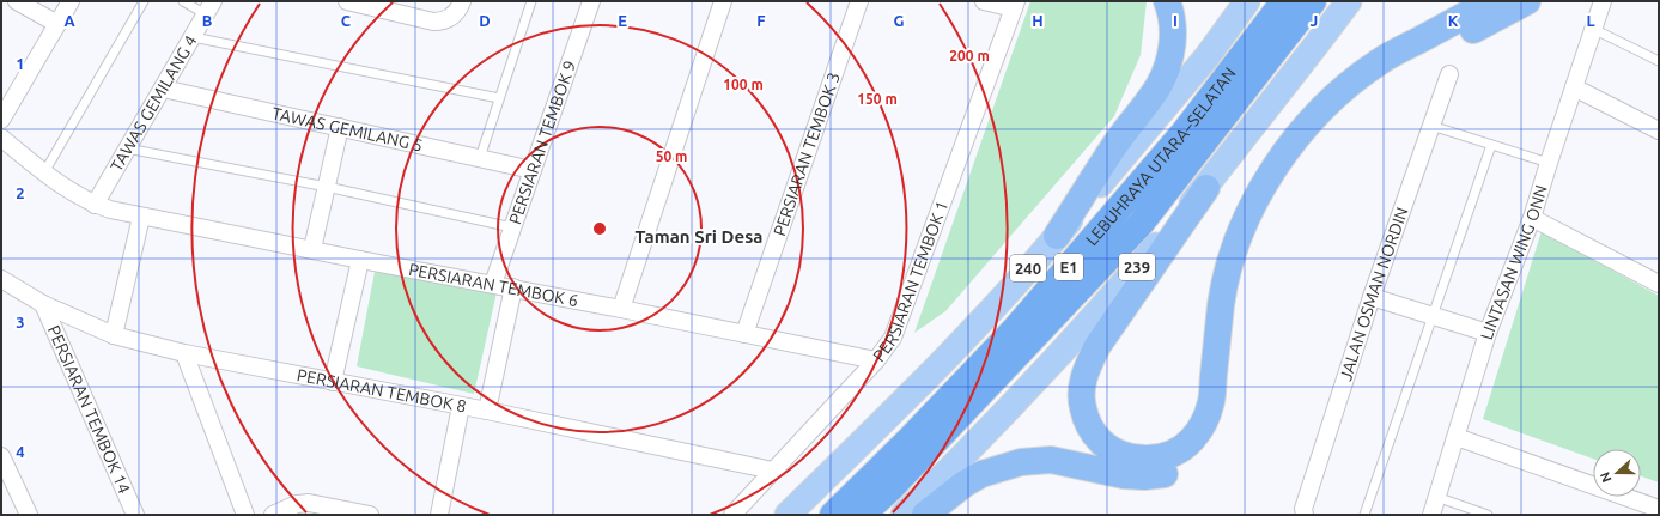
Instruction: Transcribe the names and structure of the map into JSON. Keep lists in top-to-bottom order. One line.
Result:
{"streets":{"highway":["LEBUHRAYA UTARA–SELATAN","E1"],"main road":["239","240"],"street":["TAWAS GEMILANG 4","TAWAS GEMILANG 5","PERSIARAN TEMBOK 9","PERSIARAN TEMBOK 3","LINTASAN WING ONN","PERSIARAN TEMBOK 1","PERSIARAN TEMBOK 6","JALAN OSMAN NORDIN","PERSIARAN TEMBOK 8","PERSIARAN TEMBOK 14"]},"crossings":[["TAWAS GEMILANG 4","TAWAS GEMILANG 5"],["TAWAS GEMILANG 4","PERSIARAN TEMBOK 6"],["TAWAS GEMILANG 5","PERSIARAN TEMBOK 9"],["PERSIARAN TEMBOK 9","PERSIARAN TEMBOK 6"],["PERSIARAN TEMBOK 3","PERSIARAN TEMBOK 6"],["PERSIARAN TEMBOK 1","PERSIARAN TEMBOK 6"],["PERSIARAN TEMBOK 1","PERSIARAN TEMBOK 8"],["PERSIARAN TEMBOK 8","PERSIARAN TEMBOK 14"]],"districts":["Taman Sri Desa"],"north":"left","grid":{"columns":["A","B","C","D","E","F","G","H","I","J","K","L"],"rows":["1","2","3","4"]},"rings":["200 m","100 m","150 m","50 m"]}
